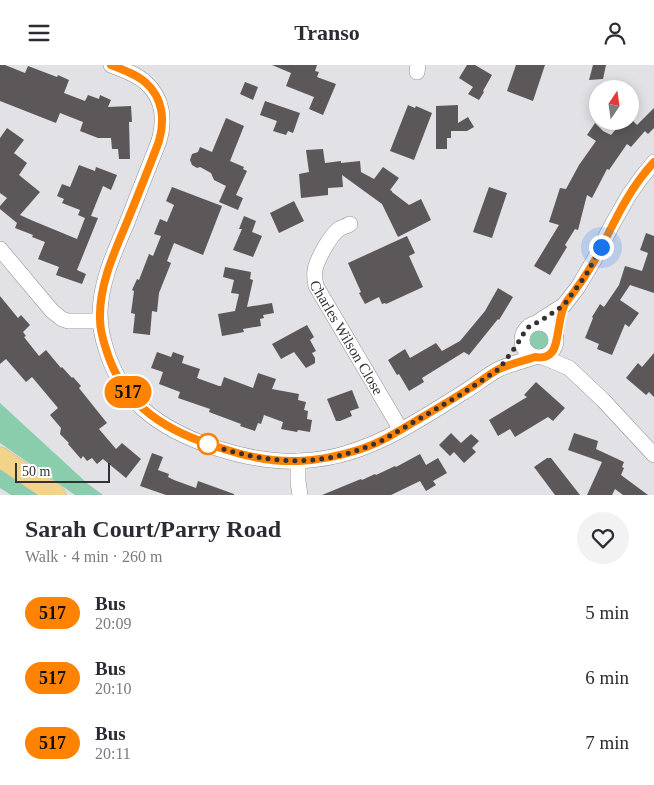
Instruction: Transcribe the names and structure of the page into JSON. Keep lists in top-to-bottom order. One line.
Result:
{"streets":{"street":["Charles Wilson Close"]},"lines":["bus line 517"],"scale_bar":"50 m","north":"top","page":{"header":"Transo","on_map":"517","scale":"50 m","heading":["Sarah Court/Parry Road","Walk · 4 min · 260 m"],"list":[{"mark":"517","name":"Bus","note":"20:09","value":"5 min"},{"mark":"517","name":"Bus","note":"20:10","value":"6 min"},{"mark":"517","name":"Bus","note":"20:11","value":"7 min"}]}}
